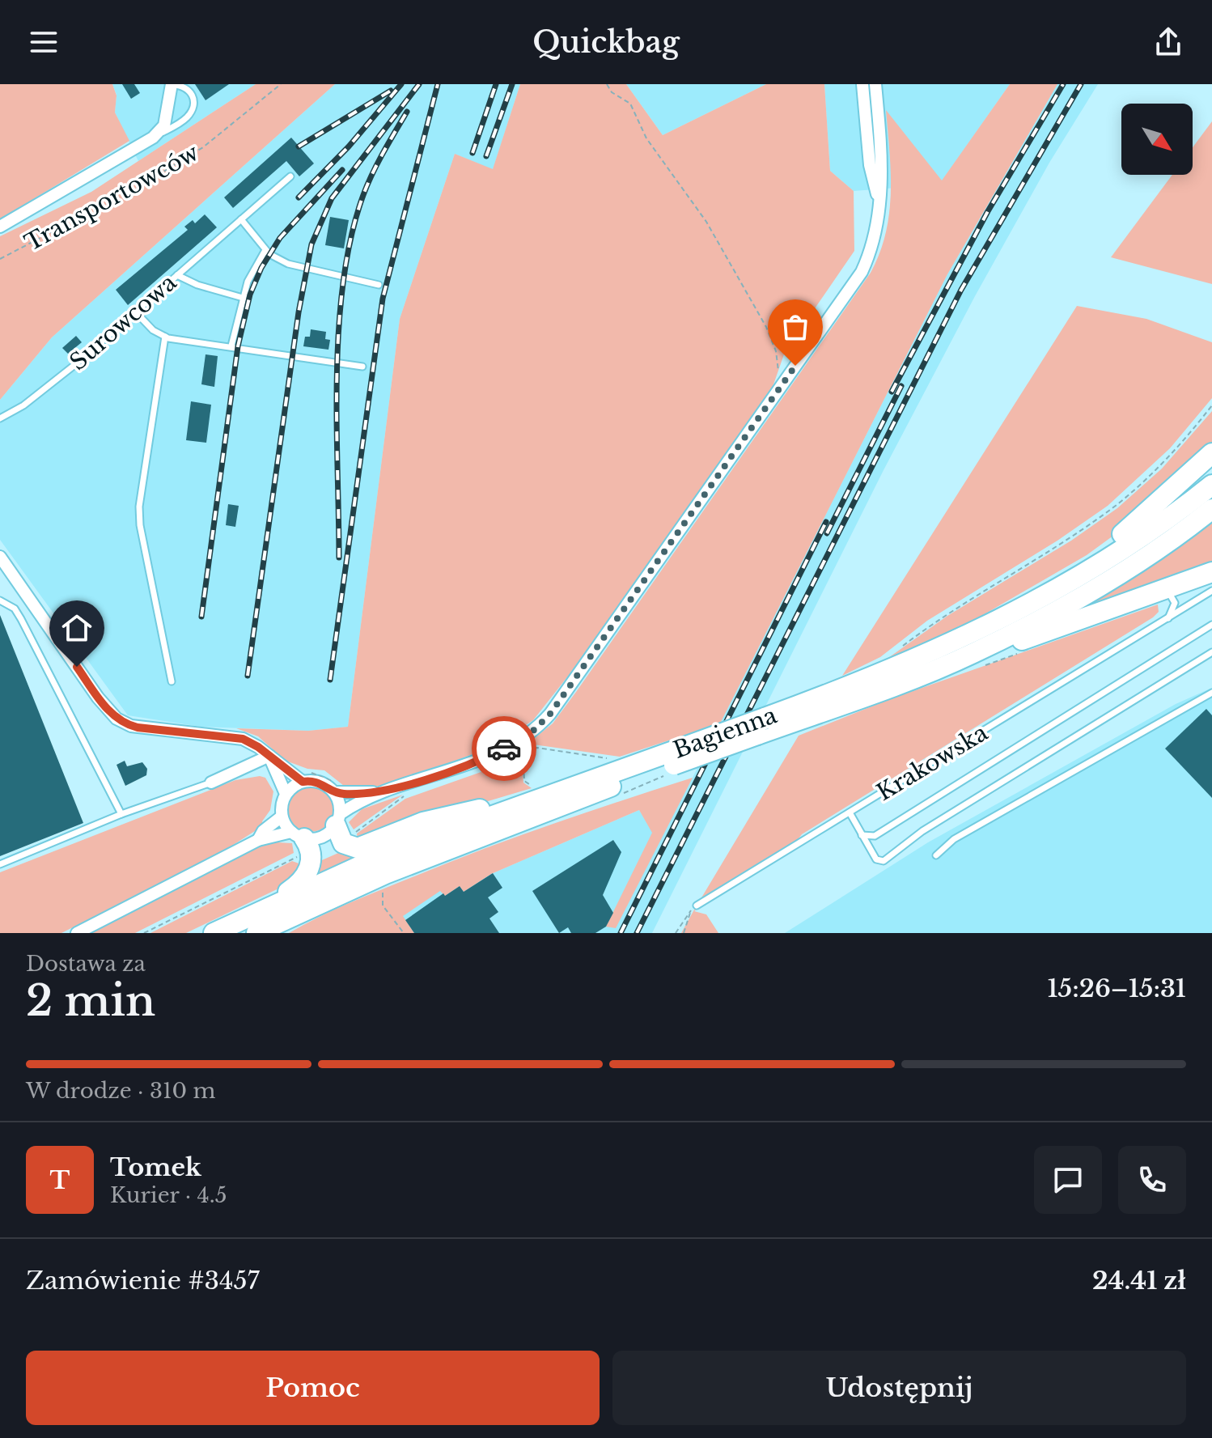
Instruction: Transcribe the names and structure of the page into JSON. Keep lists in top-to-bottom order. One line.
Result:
{"streets":{"main road":["Bagienna"],"street":["Transportowców"],"lane":["Surowcowa","Krakowska"]},"north":"bottom right","page":{"header":"Quickbag","heading":["2 min","Dostawa za","15:26–15:31"],"panel":["Tomek","Kurier · 4.5","Zamówienie #3457","24.41 zł"],"bar":"W drodze · 310 m","round":"T","buttons":["Pomoc","Udostępnij"]}}
